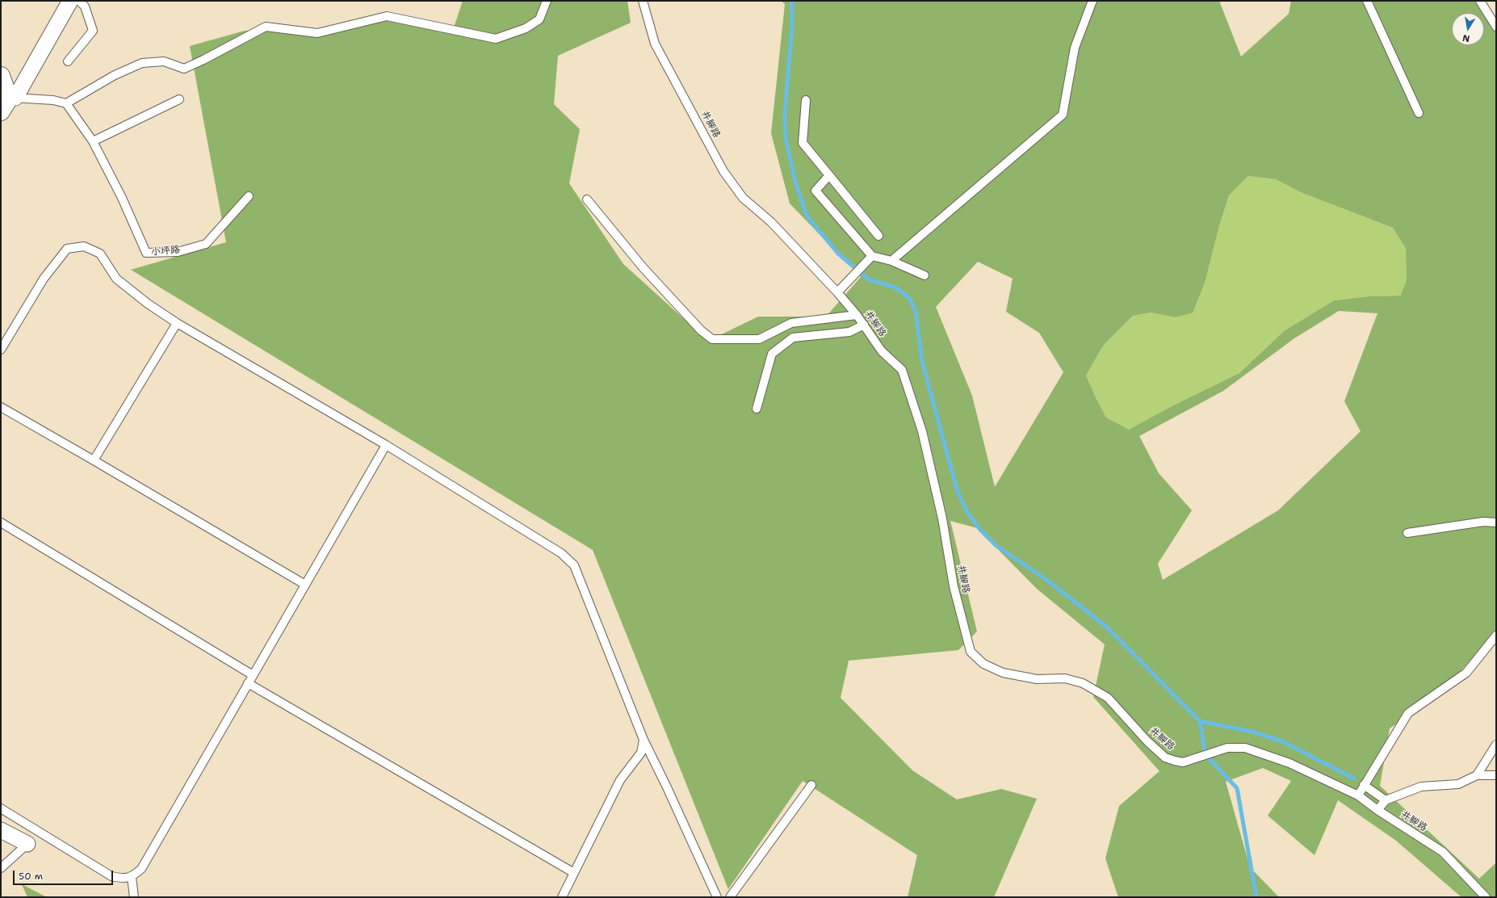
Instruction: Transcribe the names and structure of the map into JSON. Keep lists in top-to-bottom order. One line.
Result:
{"streets":{"lane":["井腳路","小坪路"]},"scale_bar":"50 m","north":"bottom"}
